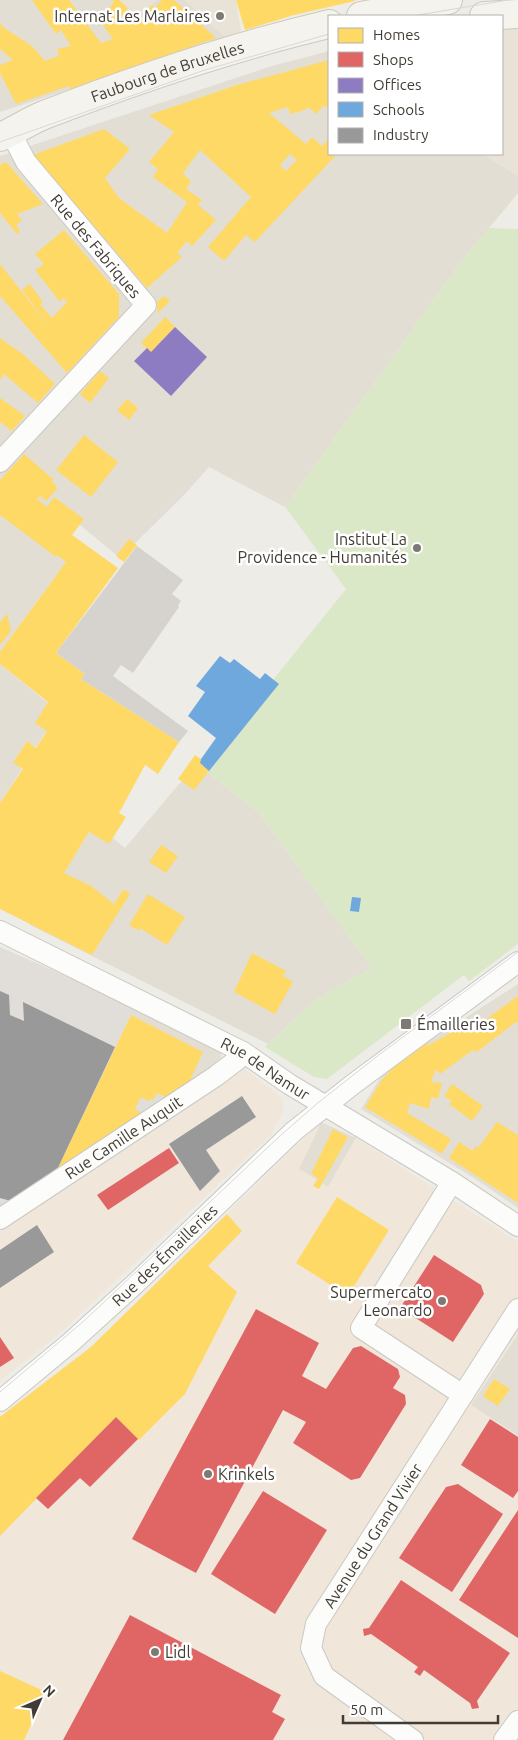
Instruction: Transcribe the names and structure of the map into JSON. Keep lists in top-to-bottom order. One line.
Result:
{"streets":{"street":["Faubourg de Bruxelles","Rue des Fabriques","Rue de Namur","Rue Camille Auquit","Rue des Émailleries","Avenue du Grand Vivier"]},"crossings":[["Faubourg de Bruxelles","Rue des Fabriques"],["Rue de Namur","Rue Camille Auquit"],["Rue de Namur","Rue des Émailleries"]],"places":{"other":["Internat Les Marlaires","Institut La Providence - Humanités","Supermercato Leonardo","Krinkels","Lidl"],"transit":["Émailleries"]},"legend":["Homes","Shops","Offices","Schools","Industry"],"scale_bar":"50 m","north":"top right"}
